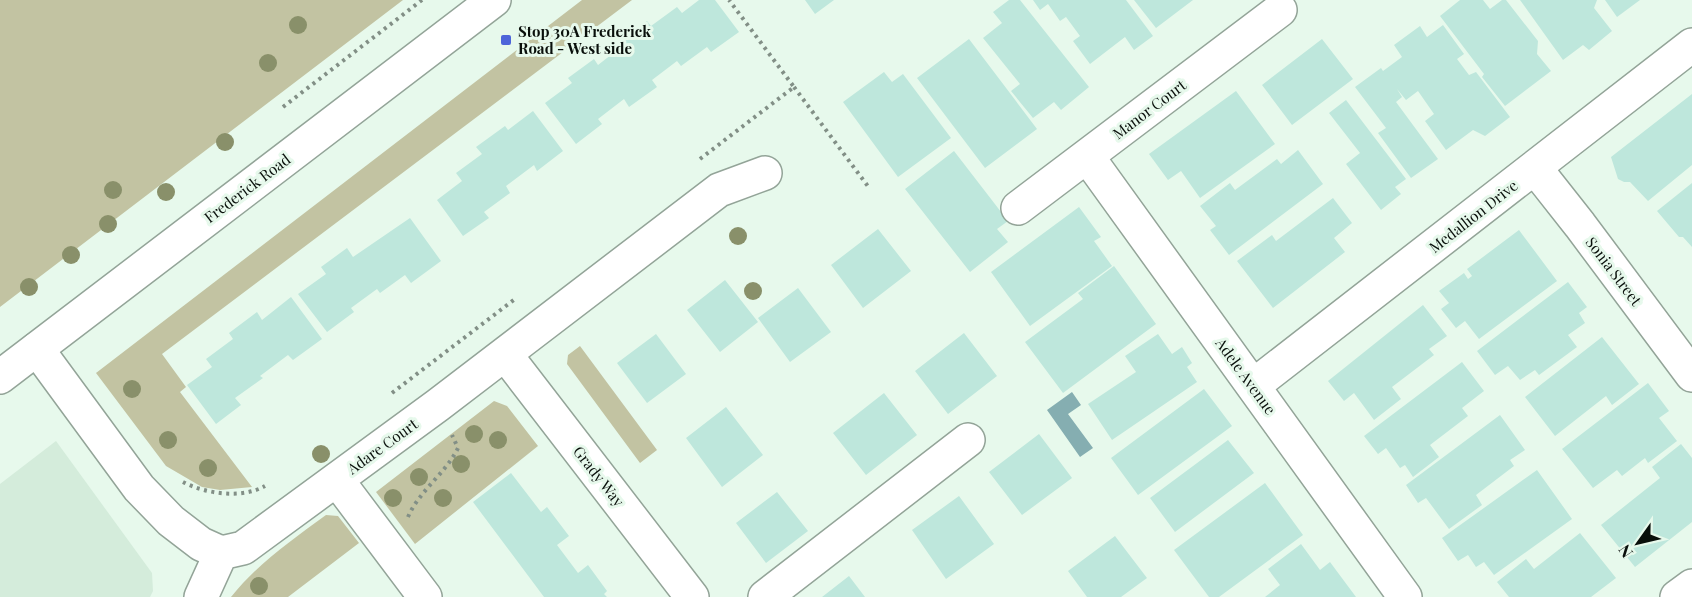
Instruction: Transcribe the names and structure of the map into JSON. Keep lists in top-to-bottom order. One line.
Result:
{"streets":{"street":["Manor Court","Frederick Road","Medallion Drive","Sonia Street","Adele Avenue","Adare Court","Grady Way"]},"crossings":[["Manor Court","Adele Avenue"],["Medallion Drive","Sonia Street"],["Medallion Drive","Adele Avenue"],["Adare Court","Grady Way"]],"places":{"transit":["Stop 30A Frederick Road - West side"]},"north":"bottom left"}
